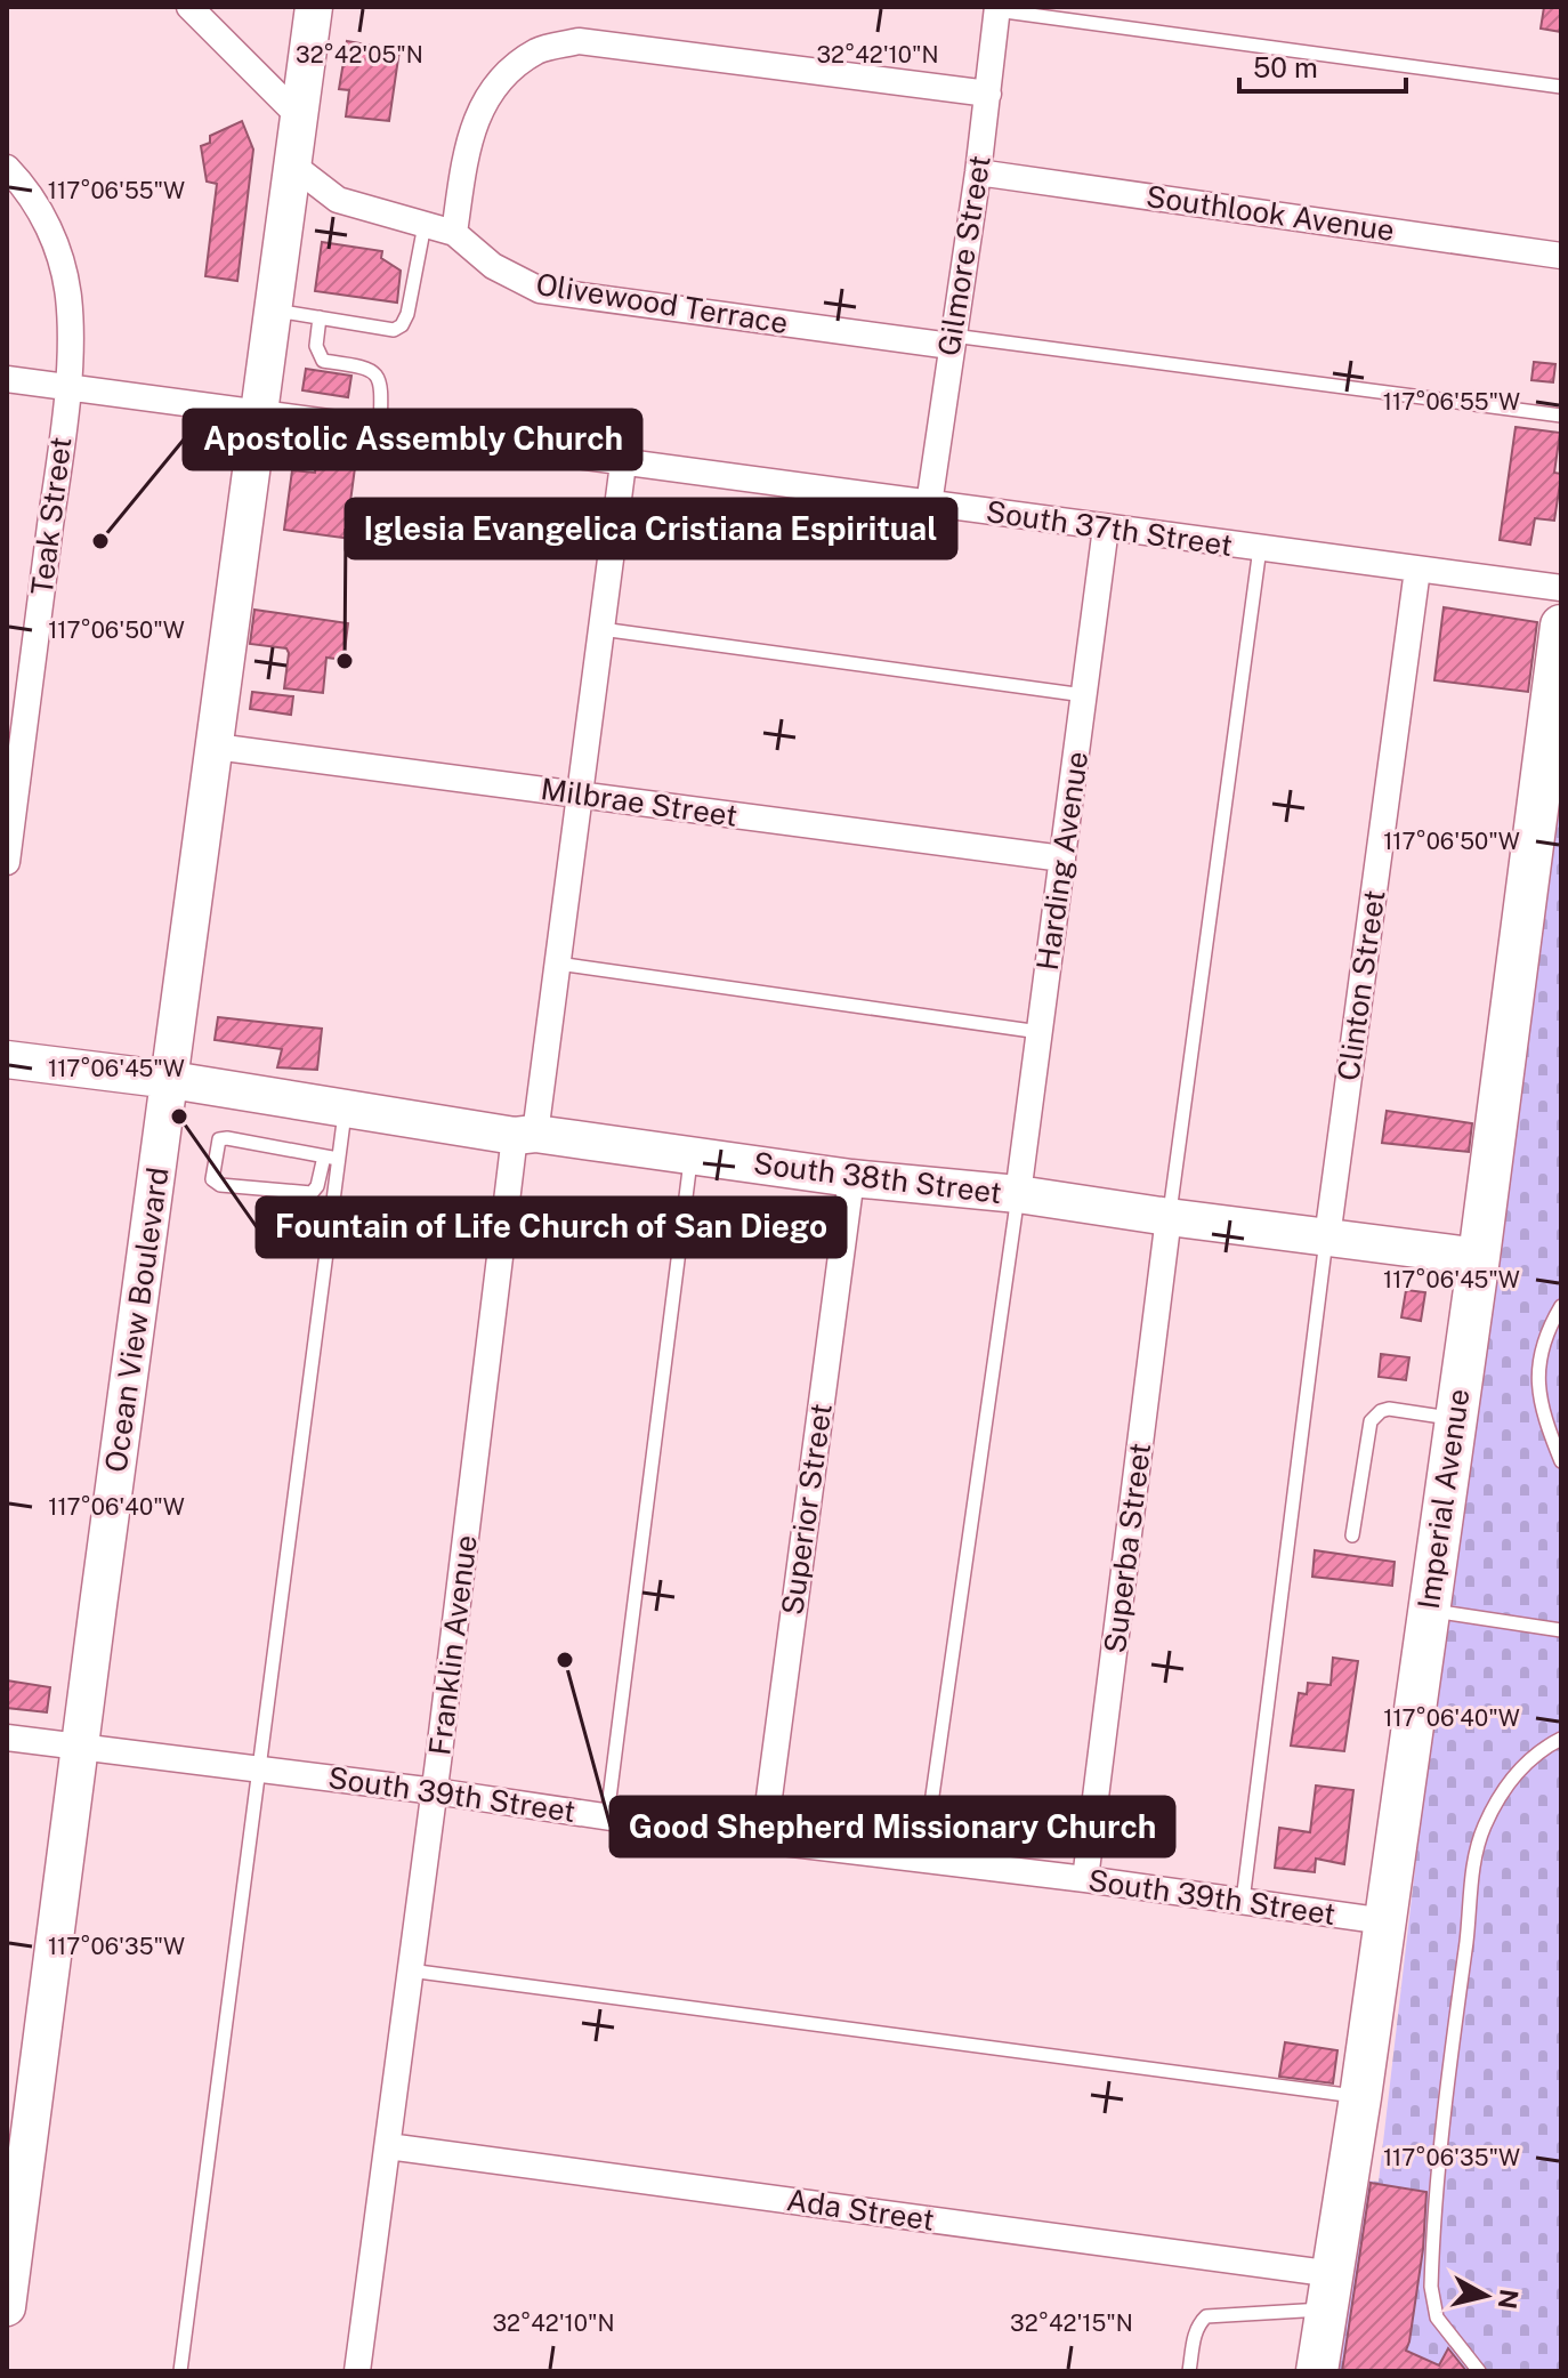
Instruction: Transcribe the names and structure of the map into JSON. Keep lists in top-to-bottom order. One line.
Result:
{"streets":{"main road":["South 38th Street","Ocean View Boulevard","Imperial Avenue"],"street":["Southlook Avenue","Gilmore Street","Olivewood Terrace","Teak Street","South 37th Street","Milbrae Street","Harding Avenue","Clinton Street","Superior Street","Superba Street","Franklin Avenue","South 39th Street","Ada Street"]},"crossings":[["Southlook Avenue","Gilmore Street"],["Gilmore Street","Olivewood Terrace"],["Gilmore Street","South 37th Street"],["Olivewood Terrace","Ocean View Boulevard"],["Teak Street","South 37th Street"],["South 37th Street","Harding Avenue"],["South 37th Street","Clinton Street"],["South 37th Street","Ocean View Boulevard"],["South 37th Street","Franklin Avenue"],["Milbrae Street","Harding Avenue"],["Milbrae Street","Ocean View Boulevard"],["Milbrae Street","Franklin Avenue"],["Harding Avenue","South 38th Street"],["Clinton Street","South 38th Street"],["South 38th Street","Ocean View Boulevard"],["South 38th Street","Imperial Avenue"],["South 38th Street","Superior Street"],["South 38th Street","Superba Street"],["South 38th Street","Franklin Avenue"],["Ocean View Boulevard","South 39th Street"],["Imperial Avenue","South 39th Street"],["Imperial Avenue","Ada Street"],["Superior Street","South 39th Street"],["Superba Street","South 39th Street"],["Franklin Avenue","South 39th Street"],["Franklin Avenue","Ada Street"]],"places":["Apostolic Assembly Church","Iglesia Evangelica Cristiana Espiritual","Fountain of Life Church of San Diego","Good Shepherd Missionary Church"],"scale_bar":"50 m","north":"right","coordinates":["32°42'05\"N","32°42'10\"N","117°06'55\"W","117°06'50\"W","117°06'45\"W","117°06'40\"W","117°06'35\"W","32°42'15\"N"]}
